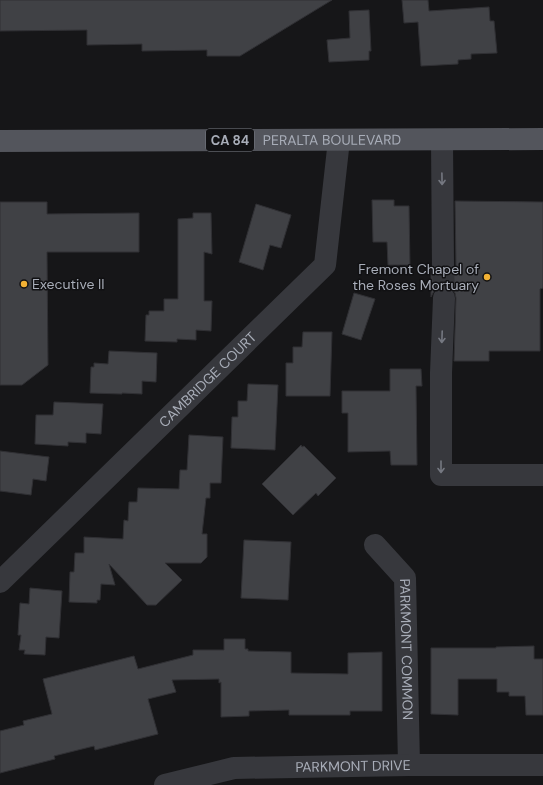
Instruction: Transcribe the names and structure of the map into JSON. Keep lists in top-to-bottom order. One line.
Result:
{"streets":{"main road":["CA 84","PERALTA BOULEVARD"],"street":["CAMBRIDGE COURT","PARKMONT COMMON","PARKMONT DRIVE"]},"crossings":[["PERALTA BOULEVARD","CAMBRIDGE COURT"],["PARKMONT COMMON","PARKMONT DRIVE"]],"places":["Fremont Chapel of the Roses Mortuary","Executive II"]}
